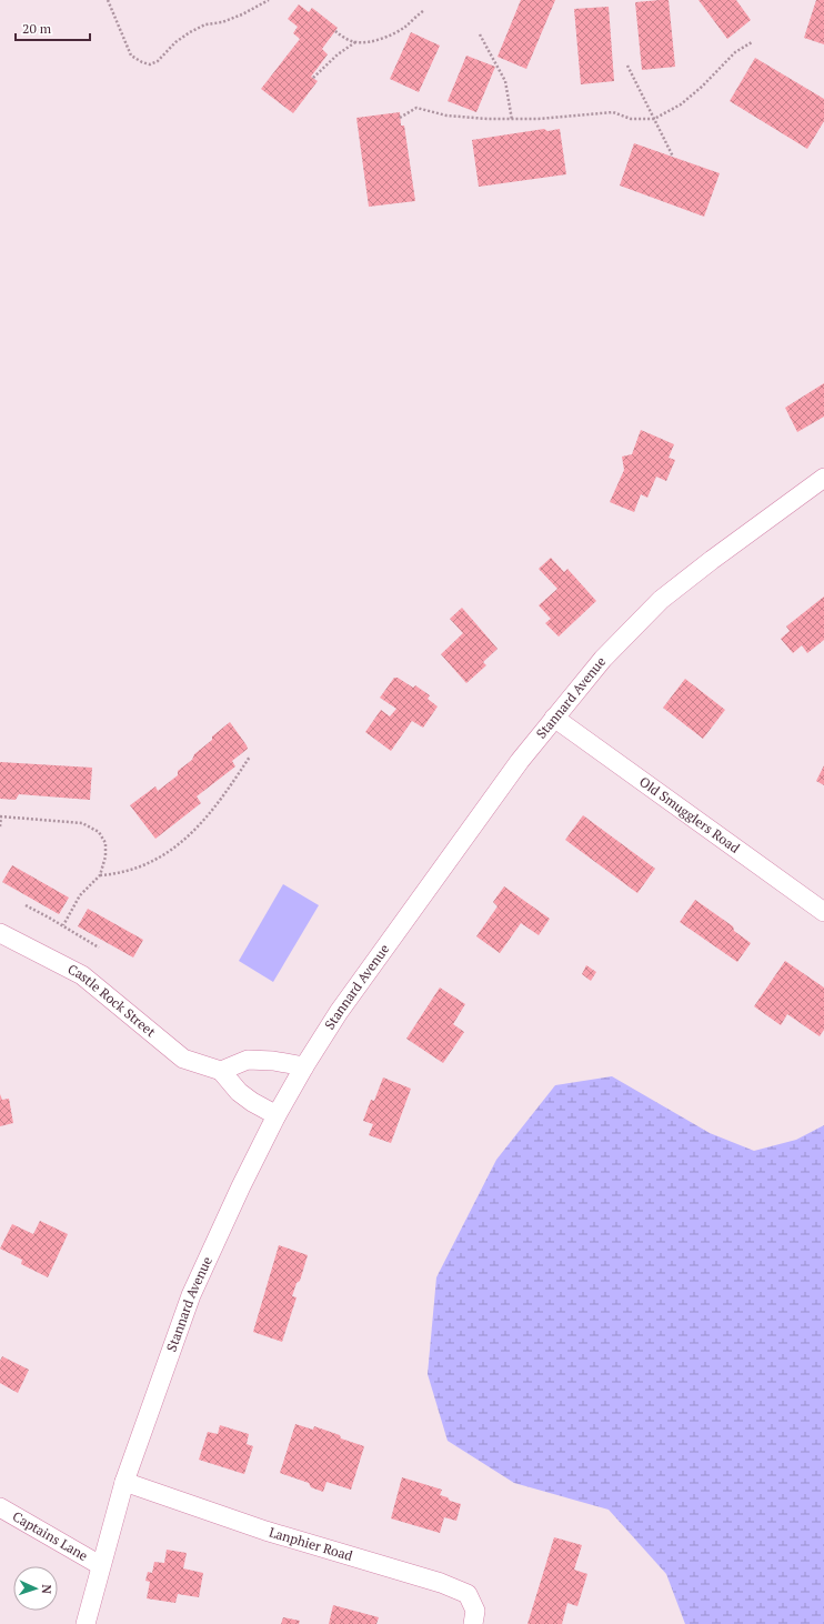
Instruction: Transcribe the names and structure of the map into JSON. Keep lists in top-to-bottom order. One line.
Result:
{"streets":{"street":["Stannard Avenue","Old Smugglers Road","Castle Rock Street","Captains Lane","Lanphier Road"]},"crossings":[["Stannard Avenue","Old Smugglers Road"],["Stannard Avenue","Captains Lane"],["Stannard Avenue","Lanphier Road"]],"scale_bar":"20 m","north":"right"}
